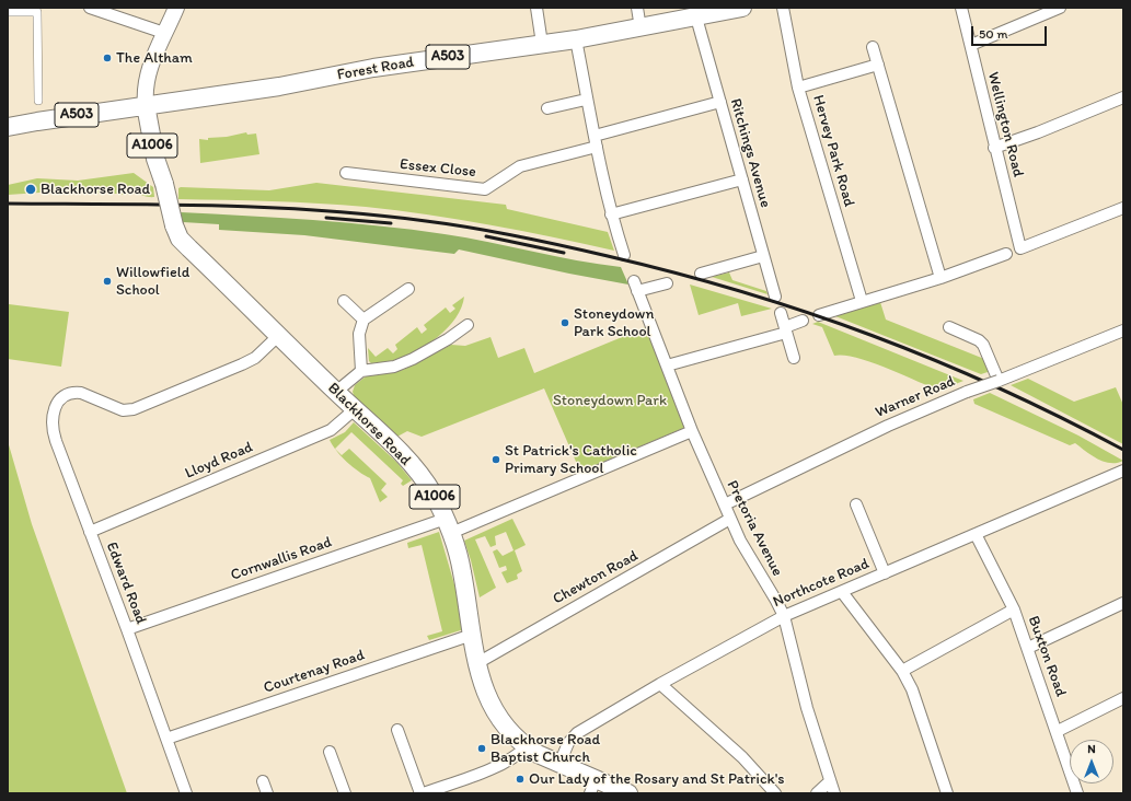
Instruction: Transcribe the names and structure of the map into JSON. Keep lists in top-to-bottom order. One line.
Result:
{"streets":{"main road":["A503","Forest Road","A1006","Blackhorse Road"],"street":["Wellington Road","Hervey Park Road","Ritchings Avenue","Essex Close","Warner Road","Lloyd Road","Pretoria Avenue","Cornwallis Road","Chewton Road","Edward Road","Northcote Road","Buxton Road","Courtenay Road"]},"crossings":[["Forest Road","Ritchings Avenue"],["Forest Road","Blackhorse Road"],["Warner Road","Pretoria Avenue"],["Blackhorse Road","Lloyd Road"],["Blackhorse Road","Cornwallis Road"],["Blackhorse Road","Chewton Road"],["Blackhorse Road","Edward Road"],["Blackhorse Road","Northcote Road"],["Blackhorse Road","Courtenay Road"],["Lloyd Road","Edward Road"],["Pretoria Avenue","Cornwallis Road"],["Pretoria Avenue","Chewton Road"],["Pretoria Avenue","Northcote Road"],["Cornwallis Road","Edward Road"],["Edward Road","Courtenay Road"],["Northcote Road","Buxton Road"]],"parks":["Stoneydown Park"],"places":["The Altham","Blackhorse Road","Willowfield School","Stoneydown Park School","St Patrick's Catholic Primary School","Blackhorse Road Baptist Church","Our Lady of the Rosary and St Patrick's"],"scale_bar":"50 m","north":"top"}
